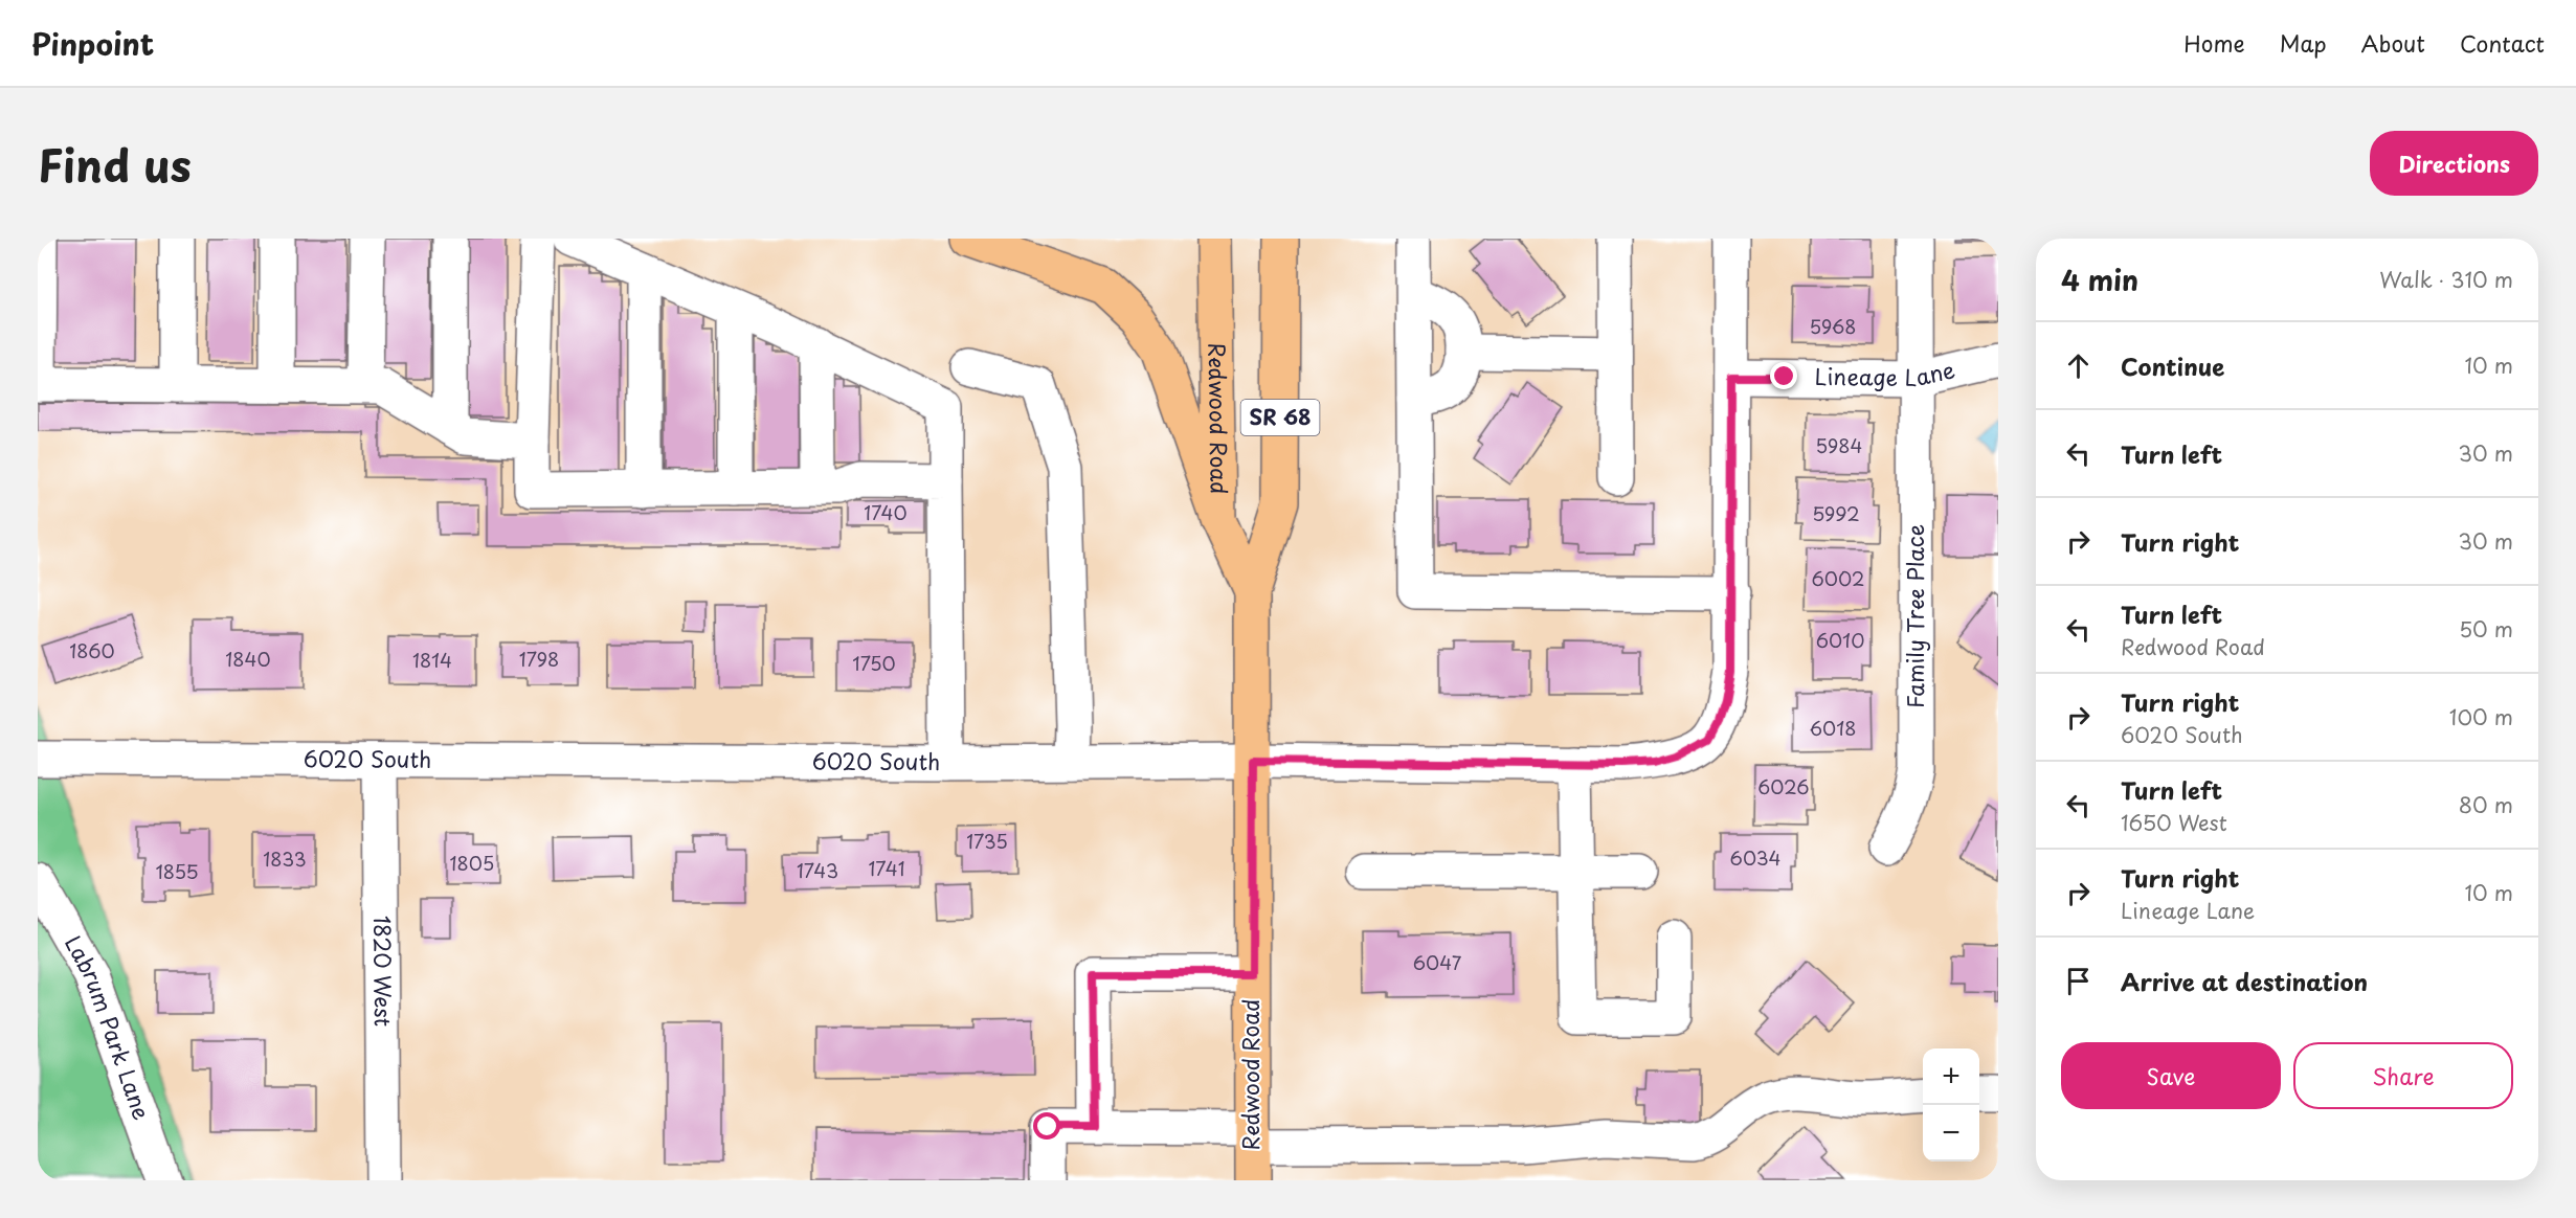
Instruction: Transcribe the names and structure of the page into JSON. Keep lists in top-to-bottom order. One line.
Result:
{"streets":{"main road":["SR 68","Redwood Road"],"street":["Lineage Lane","Family Tree Place","6020 South","1820 West","Labrum Park Lane"]},"crossings":[["Lineage Lane","Family Tree Place"],["Redwood Road","6020 South"],["6020 South","1820 West"]],"house_numbers":["5968","5984","1740","5992","6002","6010","1860","1840","1798","1814","1750","6018","6026","1735","6034","1833","1805","1741","1743","1855","6047"],"page":{"header":"Pinpoint","nav":["Home","Map","About","Contact"],"title":"Find us","buttons":["Directions",["Save","Share"]],"heading":["4 min","Walk · 310 m"],"list":[["Continue","10 m"],["Turn left","30 m"],["Turn right","30 m"],["Turn left","Redwood Road","50 m"],["Turn right","6020 South","100 m"],["Turn left","1650 West","80 m"],["Turn right","Lineage Lane","10 m"],"Arrive at destination"],"map_buttons":["+","−"]}}
